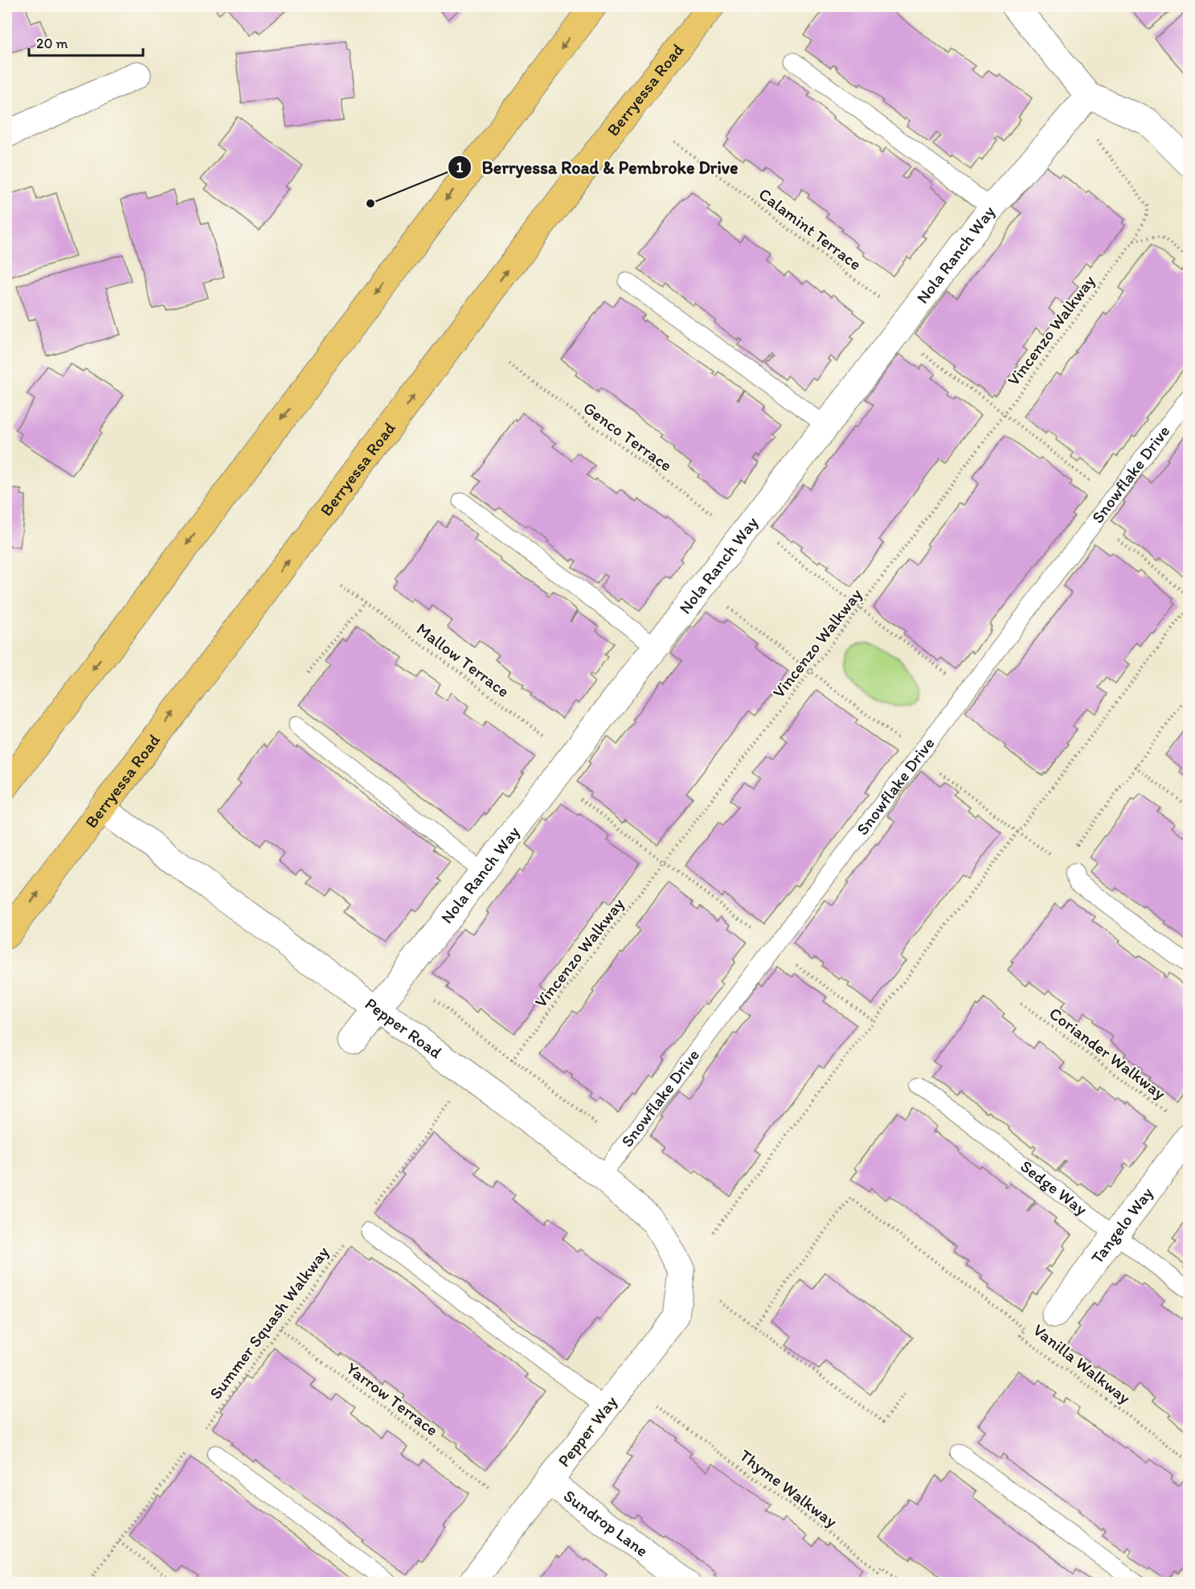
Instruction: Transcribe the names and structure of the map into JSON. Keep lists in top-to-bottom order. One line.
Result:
{"streets":{"main road":["Berryessa Road"],"street":["Nola Ranch Way","Pepper Road","Tangelo Way","Pepper Way","Sundrop Lane"],"lane":["Snowflake Drive","Sedge Way"],"path":["Calamint Terrace","Vincenzo Walkway","Genco Terrace","Mallow Terrace","Coriander Walkway","Summer Squash Walkway","Vanilla Walkway","Yarrow Terrace","Thyme Walkway"]},"crossings":[["Berryessa Road","Pepper Road"],["Calamint Terrace","Nola Ranch Way"],["Calamint Terrace","Vincenzo Walkway"],["Calamint Terrace","Snowflake Drive"],["Nola Ranch Way","Mallow Terrace"],["Nola Ranch Way","Pepper Road"],["Snowflake Drive","Pepper Road"],["Pepper Road","Pepper Way"],["Sedge Way","Tangelo Way"],["Summer Squash Walkway","Yarrow Terrace"],["Pepper Way","Sundrop Lane"]],"places":["Berryessa Road & Pembroke Drive"],"scale_bar":"20 m"}
